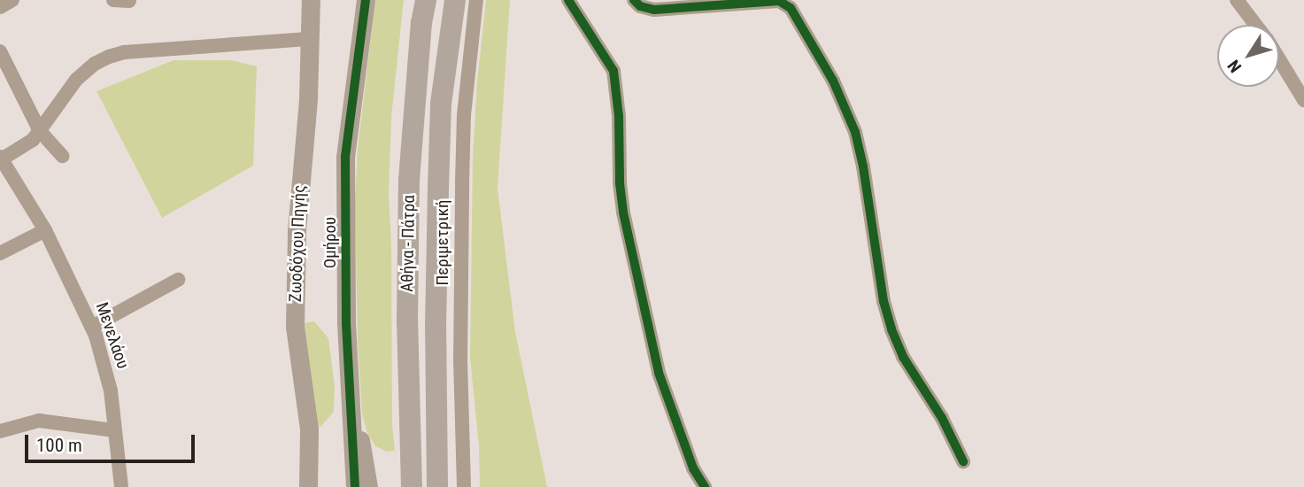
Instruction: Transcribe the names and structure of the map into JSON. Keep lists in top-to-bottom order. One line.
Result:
{"streets":{"highway":["Αθήνα - Πάτρα"],"main road":["Ομήρου","Ζωοδόχου Πηγής"],"street":["Περιμετρική","Μενελάου"]},"scale_bar":"100 m","north":"bottom left"}
